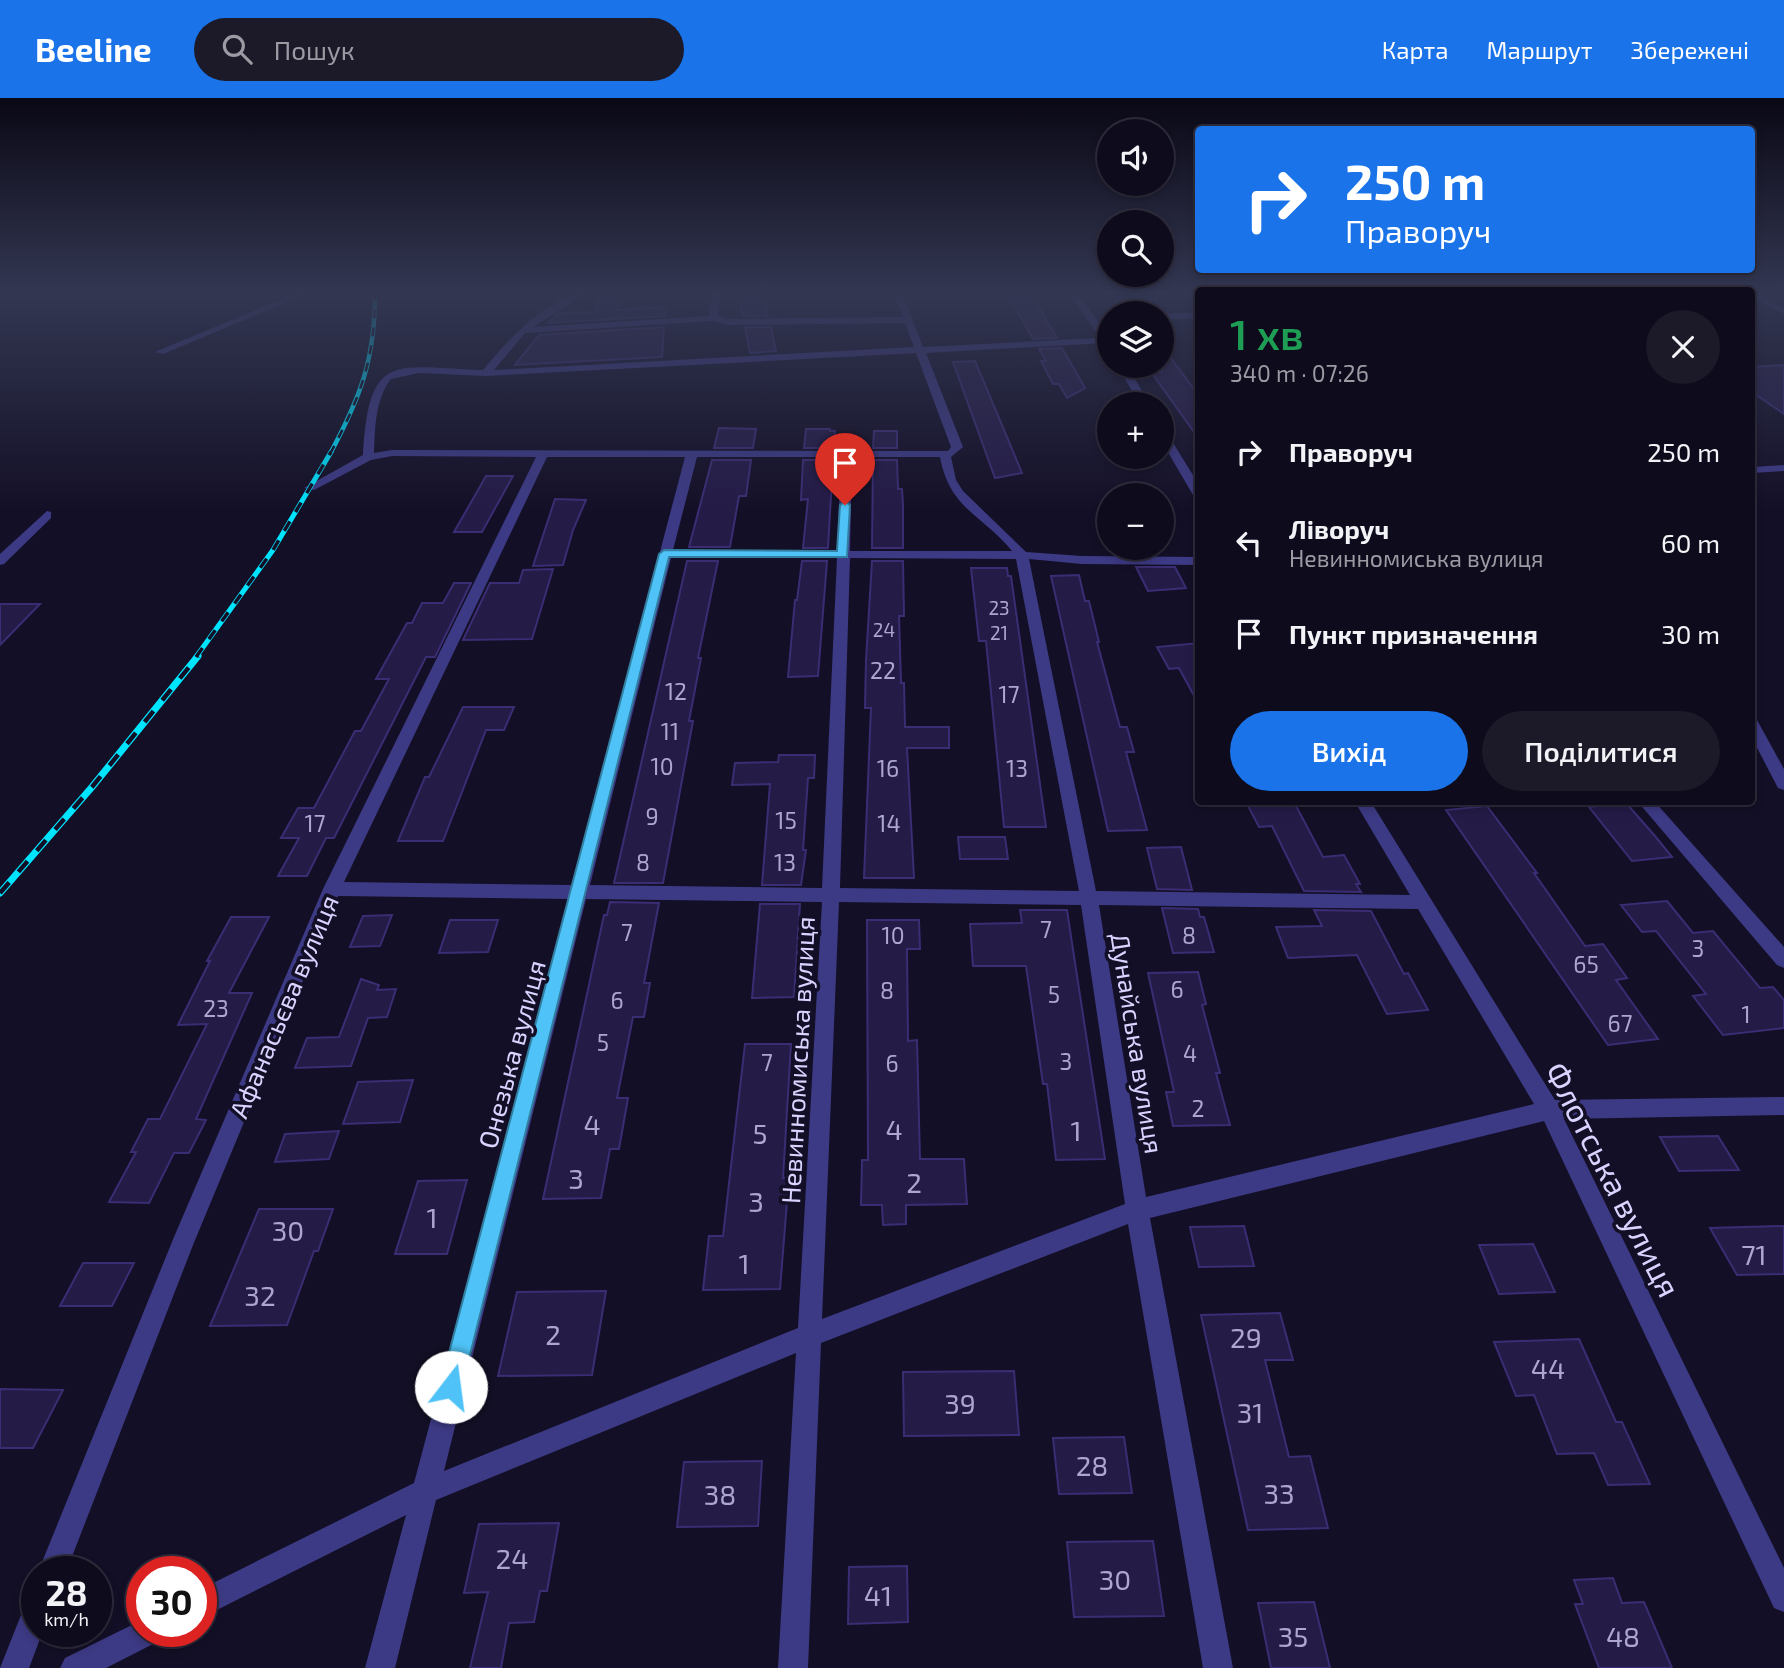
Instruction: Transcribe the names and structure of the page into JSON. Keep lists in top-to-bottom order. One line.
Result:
{"streets":{"street":["Афанасьєва вулиця","Дунайська вулиця","Онезька вулиця","Невинномиська вулиця","Флотська вулиця"]},"house_numbers":["23","24","21","22","12","17","11","10","16","13","9","15","17","14","8","13","7","7","10","8","3","65","6","8","5","6","23","1","67","5","4","3","7","6","2","4","4","1","5","3","2","3","1","30","71","1","32","2","29","44","39","31","28","33","38","24","30","41","35","48"],"page":{"header":"Beeline","search":"Пошук","nav":["Карта","Маршрут","Збережені"],"map_buttons":["+","−"],"turn":["250 m","Праворуч"],"heading":["1 хв","340 m · 07:26"],"list":[{"name":"Праворуч","value":"250 m"},{"name":"Ліворуч","note":"Невинномиська вулиця","value":"60 m"},{"name":"Пункт призначення","value":"30 m"}],"buttons":["Вихід","Поділитися"],"speed":"28 km/h","limit":"30"}}
